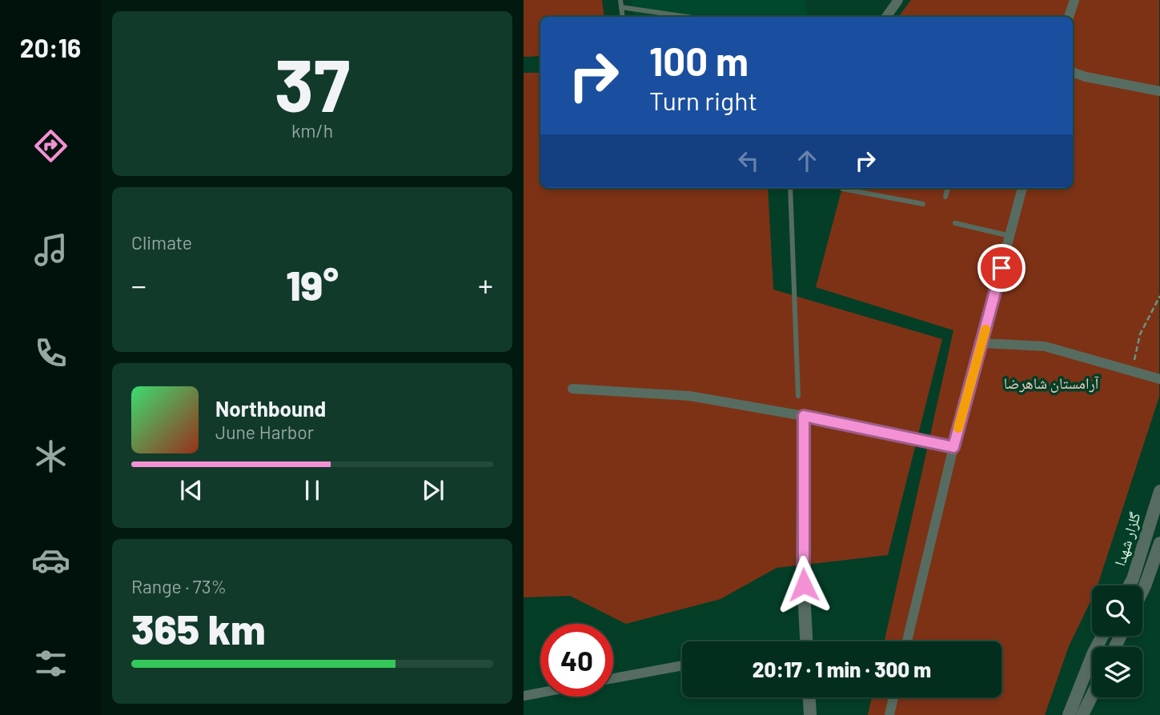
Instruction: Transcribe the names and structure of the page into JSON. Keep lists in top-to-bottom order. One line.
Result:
{"streets":{"street":["گلزار شهدا"]},"parks":["آرامستان شاهرضا"],"page":{"tabs":"20:16","tile":[["37","km/h"],"Climate",["Range · 73%","365 km"]],"turn":["100 m","Turn right"],"heat":["−","19°","+"],"song":["Northbound","June Harbor"],"limit":"40","trip":"20:17 · 1 min · 300 m"}}
